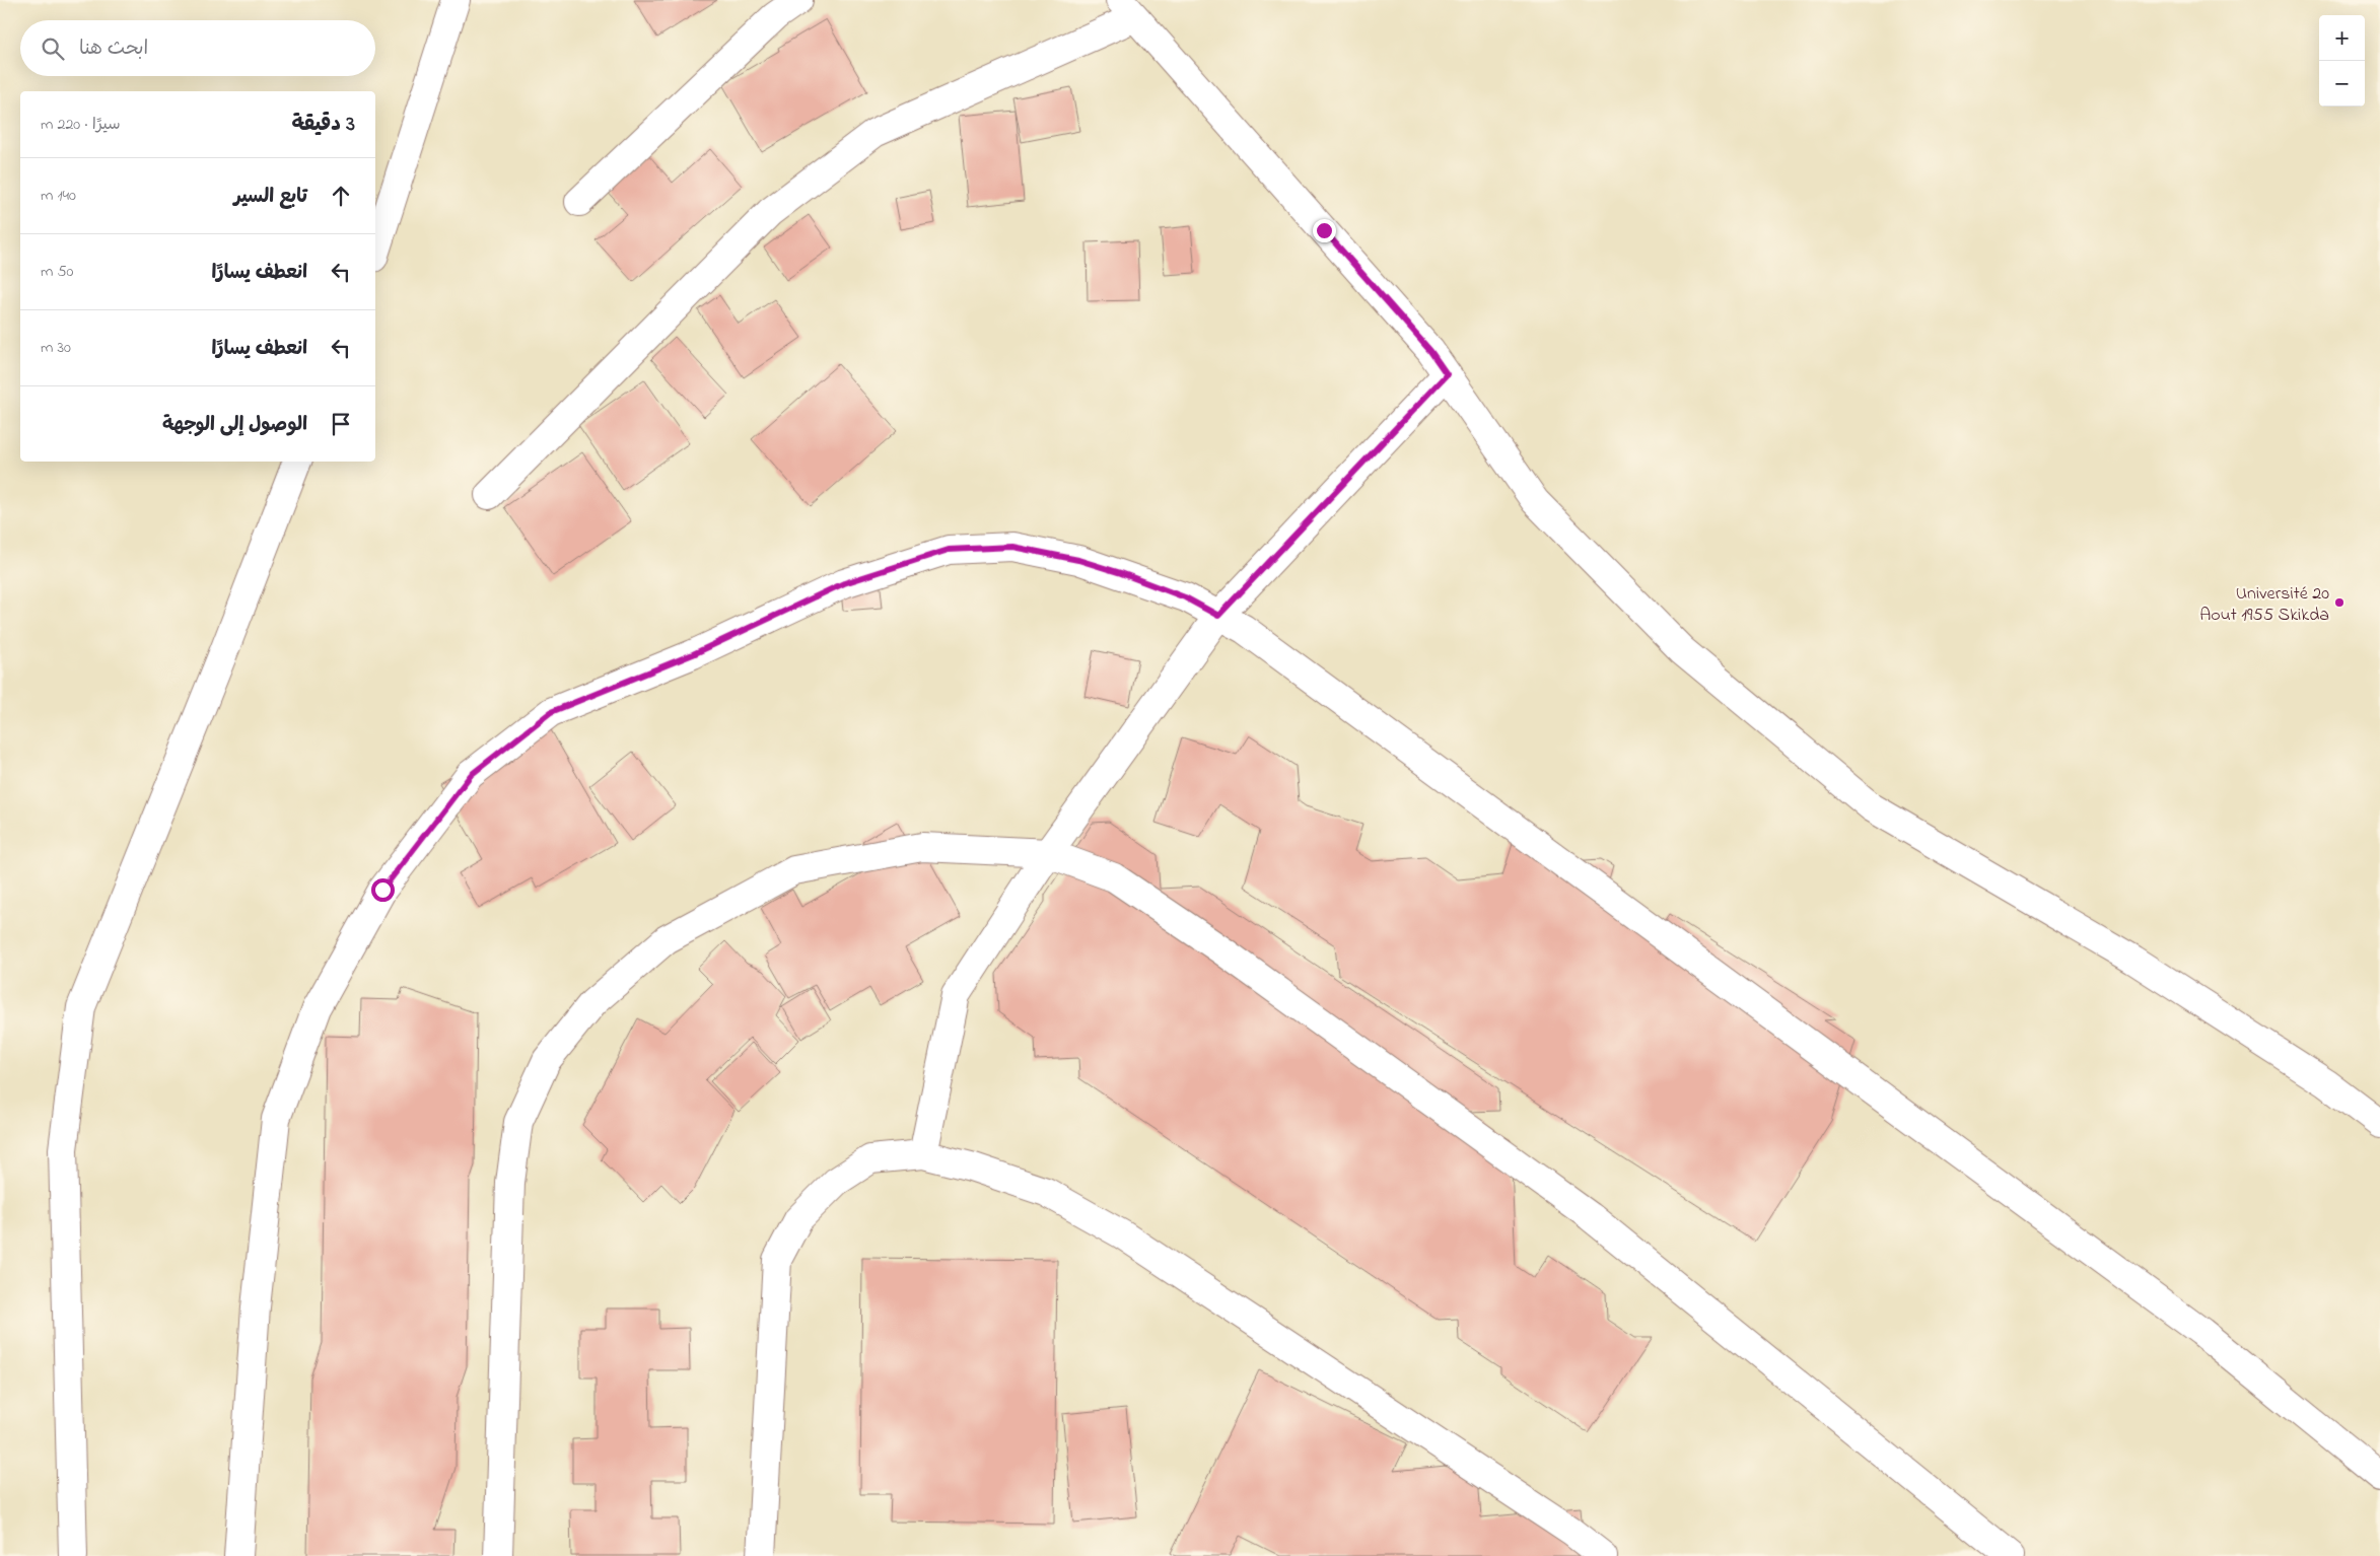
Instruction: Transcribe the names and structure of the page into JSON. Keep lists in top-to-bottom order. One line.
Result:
{"places":["Université 20 Aout 1955 Skikda"],"page":{"map_buttons":["+","−"],"search":"ابحث هنا","heading":["3 دقيقة","سيرًا · 220 m"],"list":[["تابع السير","140 m"],["انعطف يسارًا","50 m"],["انعطف يسارًا","30 m"],"الوصول إلى الوجهة"]}}
